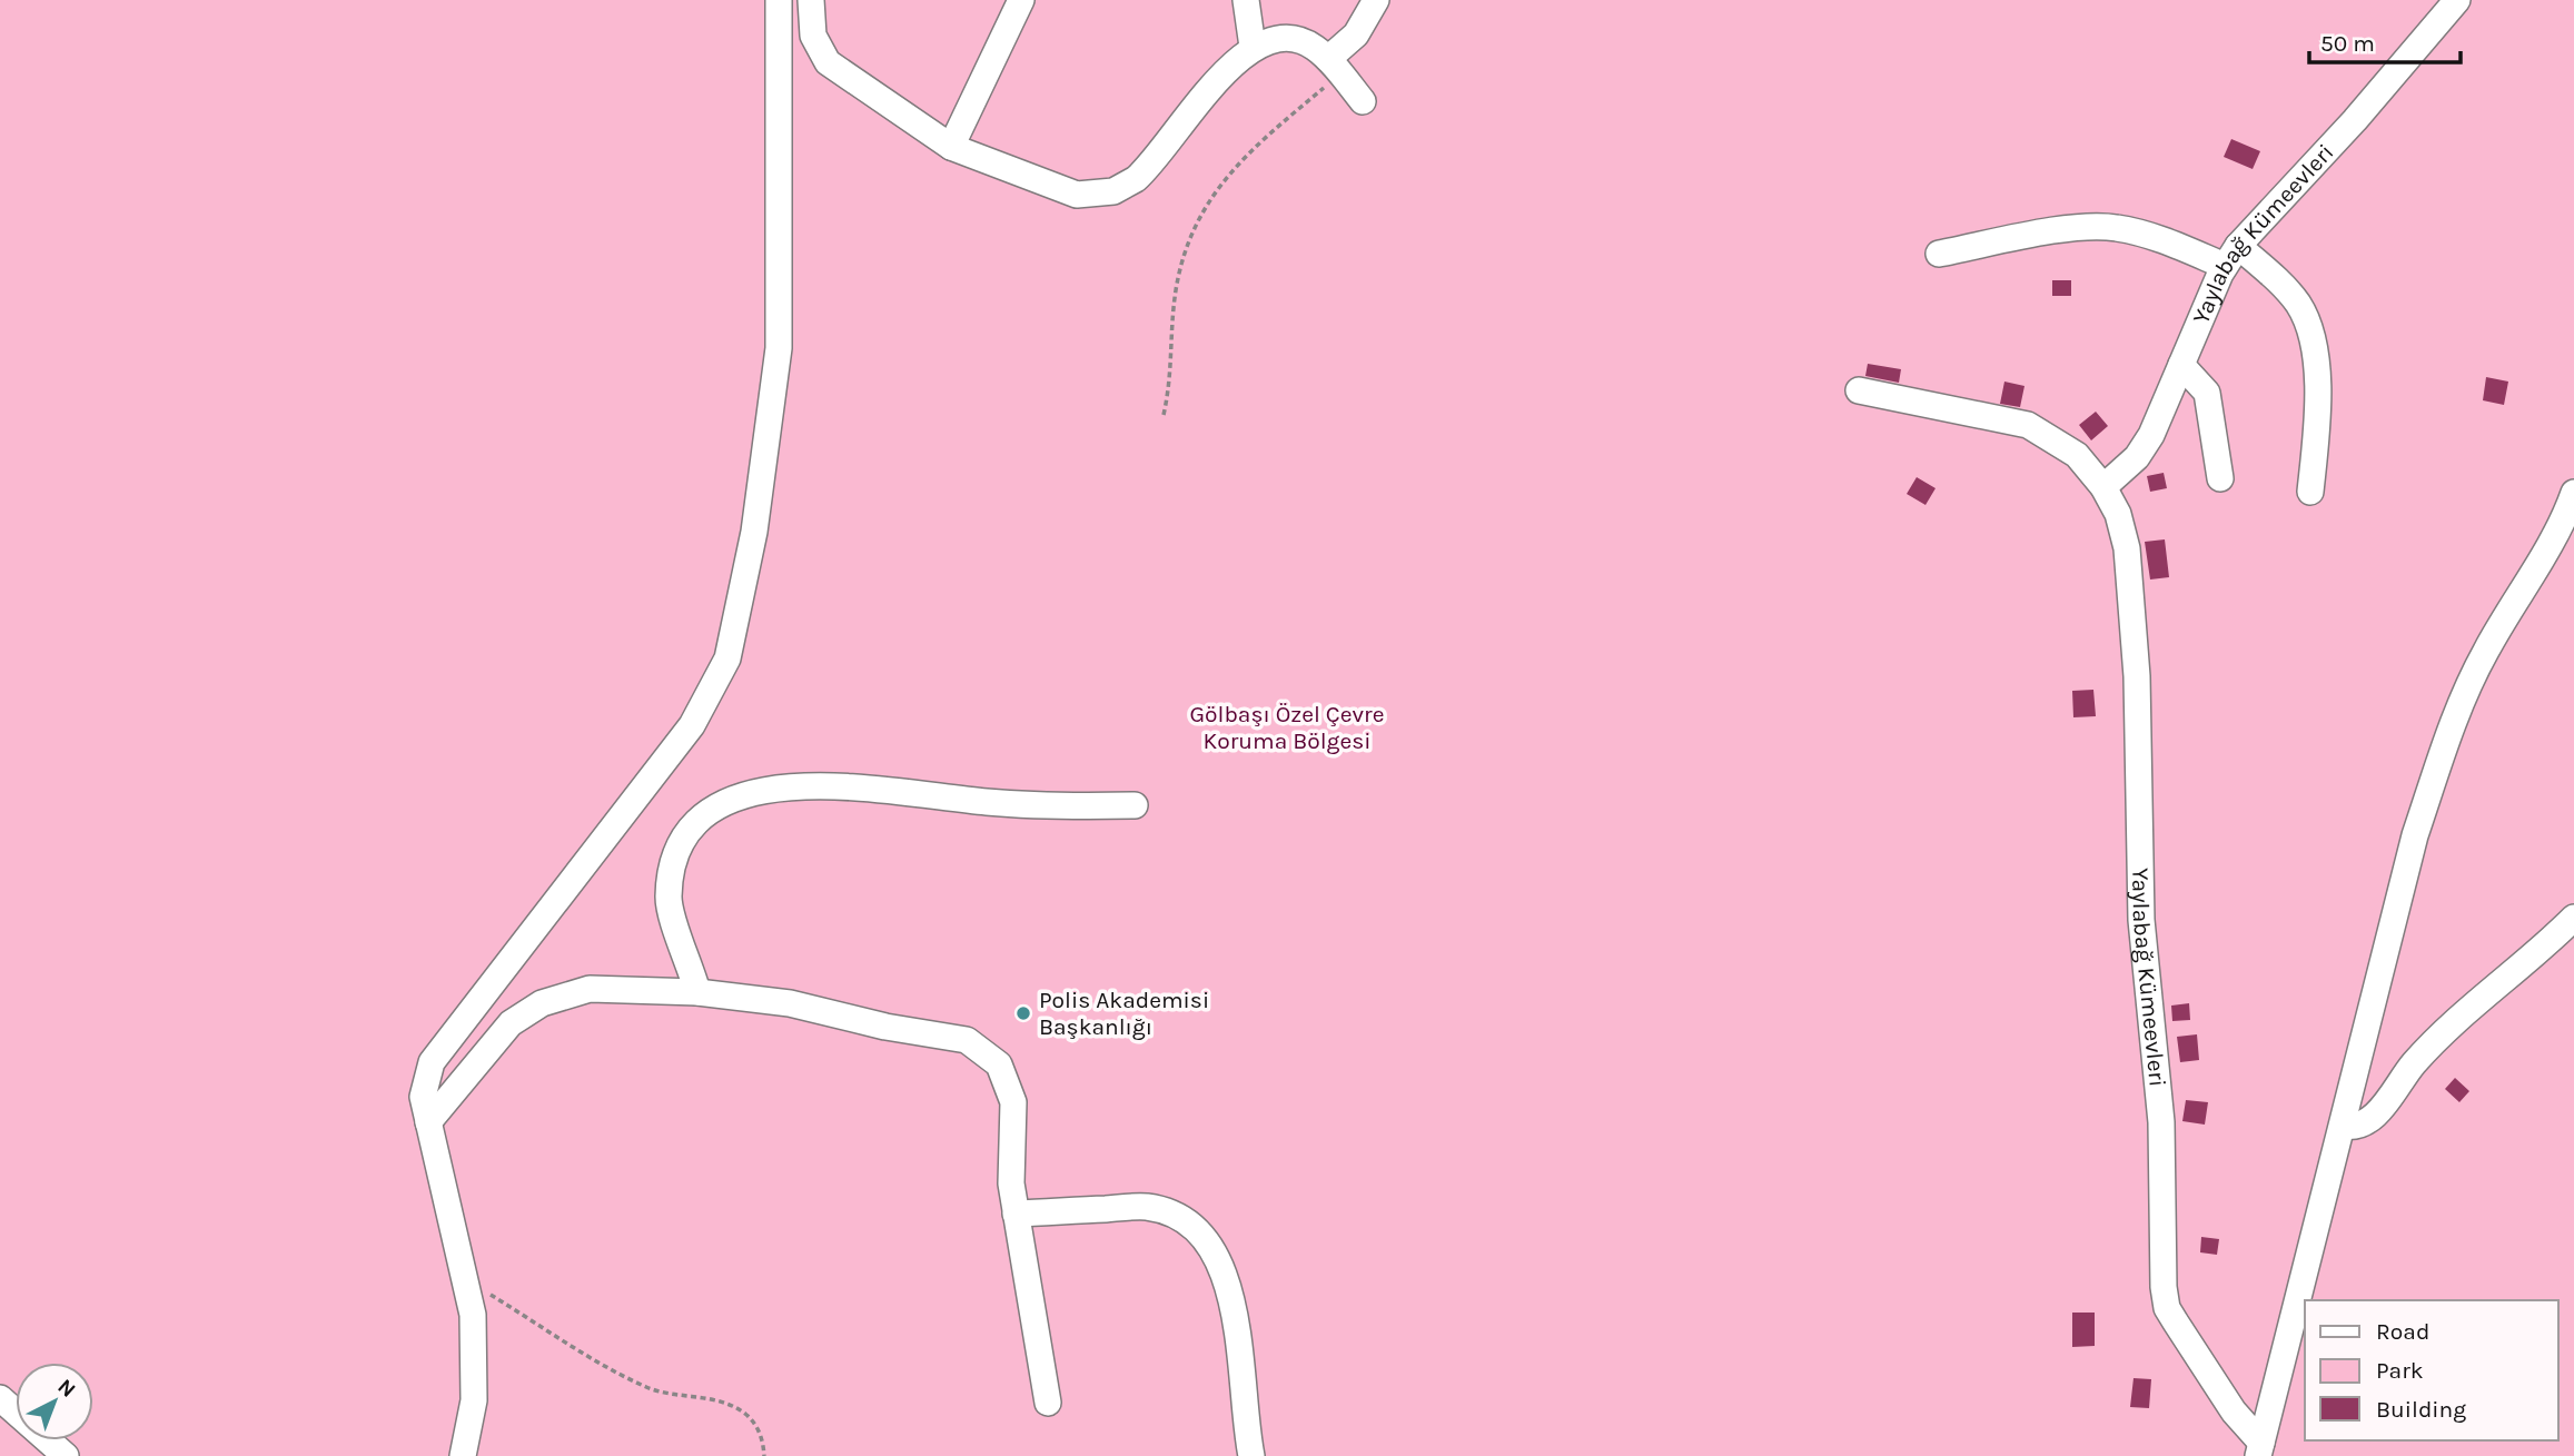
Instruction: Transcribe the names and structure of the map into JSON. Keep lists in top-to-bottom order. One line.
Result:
{"streets":{"street":["Yaylabağ Kümeevleri"]},"parks":["Gölbaşı Özel Çevre Koruma Bölgesi"],"places":["Polis Akademisi Başkanlığı"],"legend":["Road","Park","Building"],"scale_bar":"50 m","north":"top right"}
